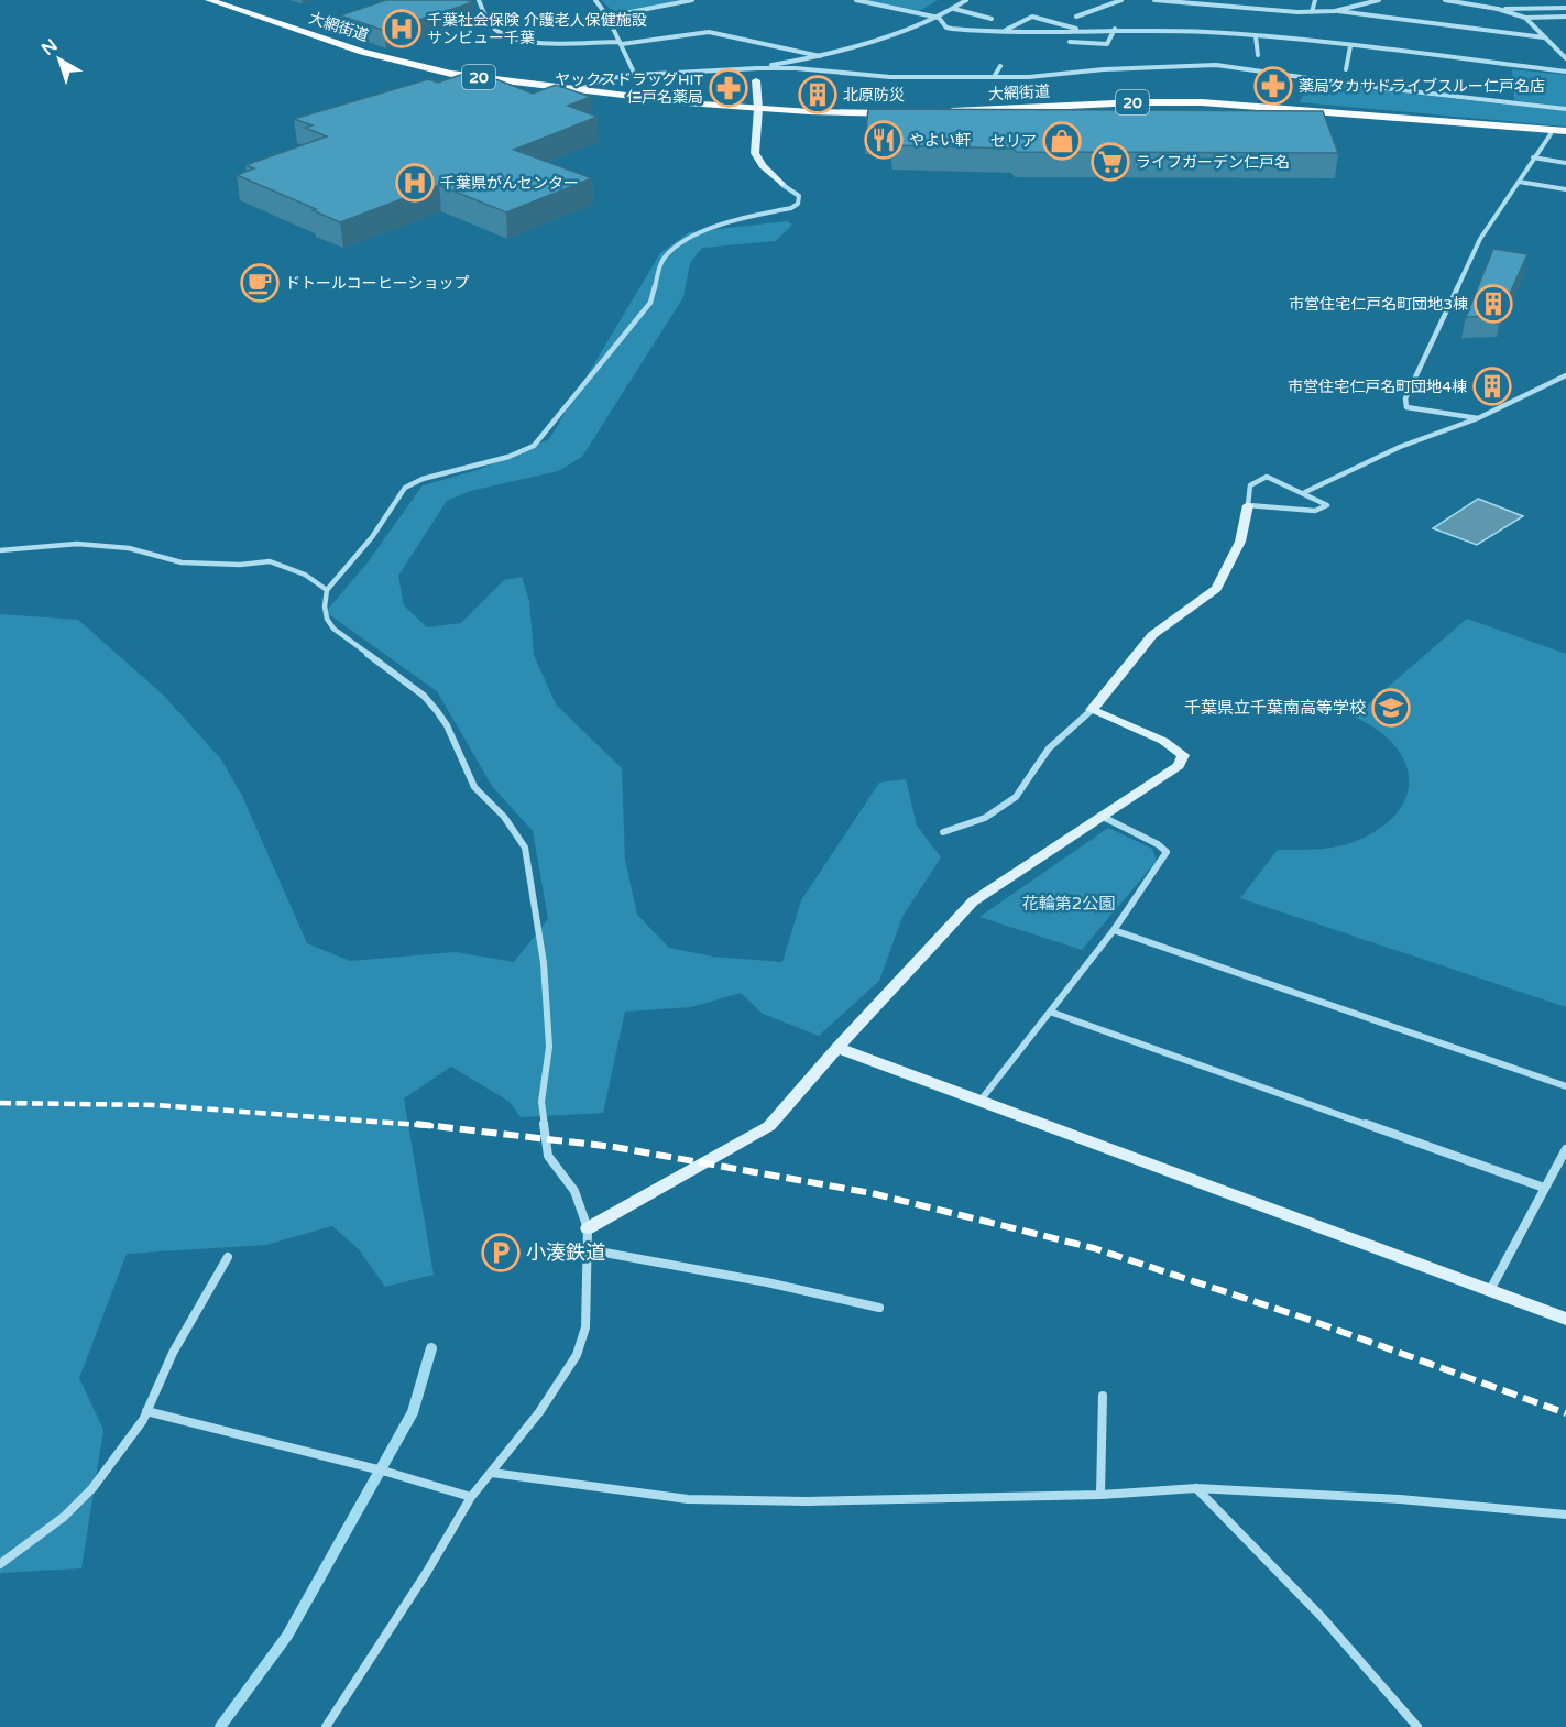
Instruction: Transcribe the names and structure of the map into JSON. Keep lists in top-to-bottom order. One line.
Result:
{"streets":{"main road":["大網街道","20"]},"parks":["花輪第2公園"],"places":{"hospital":["千葉社会保険 介護老人保健施設 サンビュー千葉","千葉県がんセンター"],"pharmacy":["薬局タカサドライブスルー仁戸名店","ヤックスドラッグHIT 仁戸名薬局"],"building":["北原防災","市営住宅仁戸名町団地3棟","市営住宅仁戸名町団地4棟"],"restaurant":["やよい軒"],"shop":["セリア"],"supermarket":["ライフガーデン仁戸名"],"cafe":["ドトールコーヒーショップ"],"school or university":["千葉県立千葉南高等学校"],"parking":["小湊鉄道"]},"north":"top left"}
